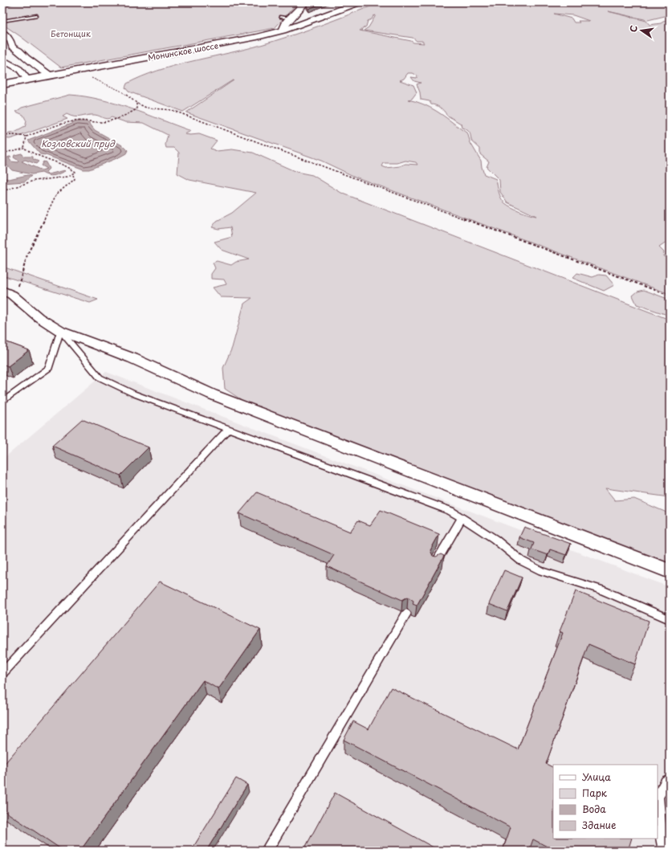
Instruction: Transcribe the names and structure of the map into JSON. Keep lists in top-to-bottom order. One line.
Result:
{"streets":{"main road":["Монинское шоссе"]},"water":["Козловский пруд"],"parks":["Бетонщик"],"legend":["Улица","Парк","Вода","Здание"],"north":"left"}
